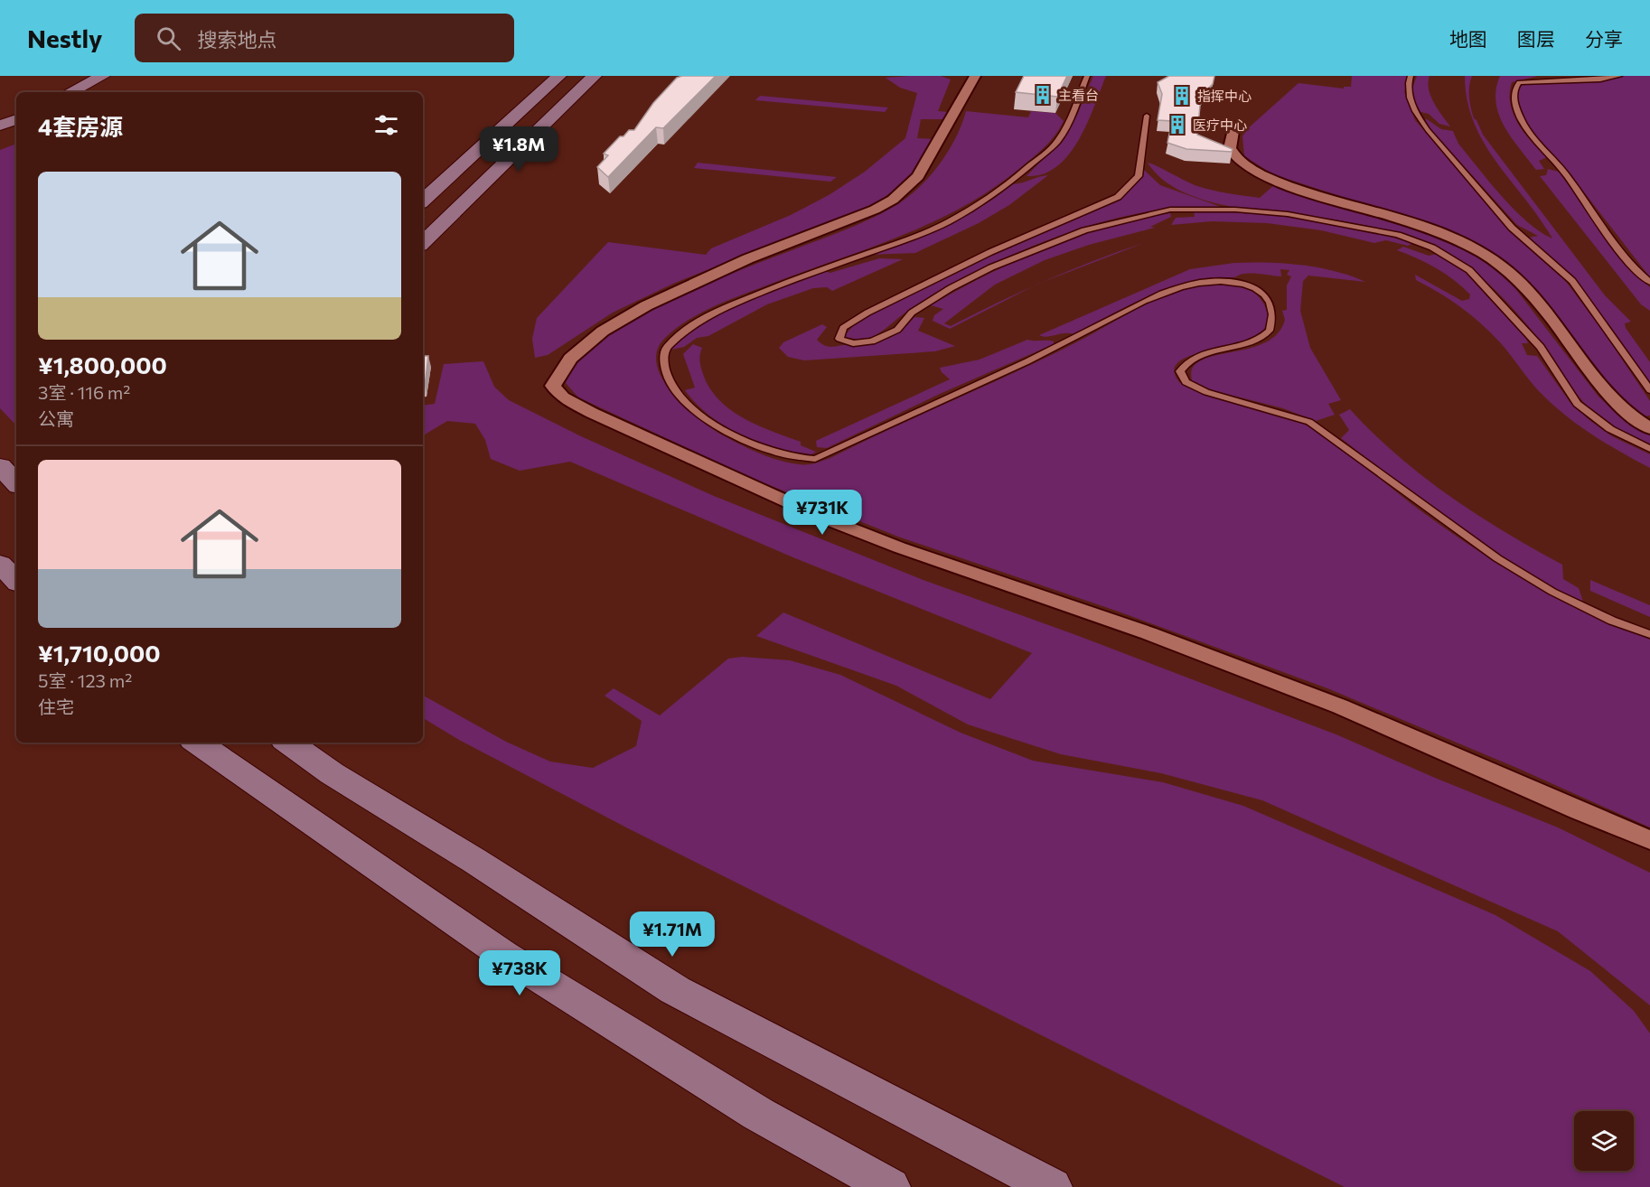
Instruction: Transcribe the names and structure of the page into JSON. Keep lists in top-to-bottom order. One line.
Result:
{"places":{"building":["主看台","指挥中心","医疗中心"]},"page":{"header":"Nestly","search":"搜索地点","nav":["地图","图层","分享"],"heading":"4套房源","price":["¥1.8M","¥731K","¥1.71M","¥738K"],"list":[{"name":"¥1,800,000","note":"3室 · 116 m² · 公寓"},{"name":"¥1,710,000","note":"5室 · 123 m² · 住宅"}]}}
